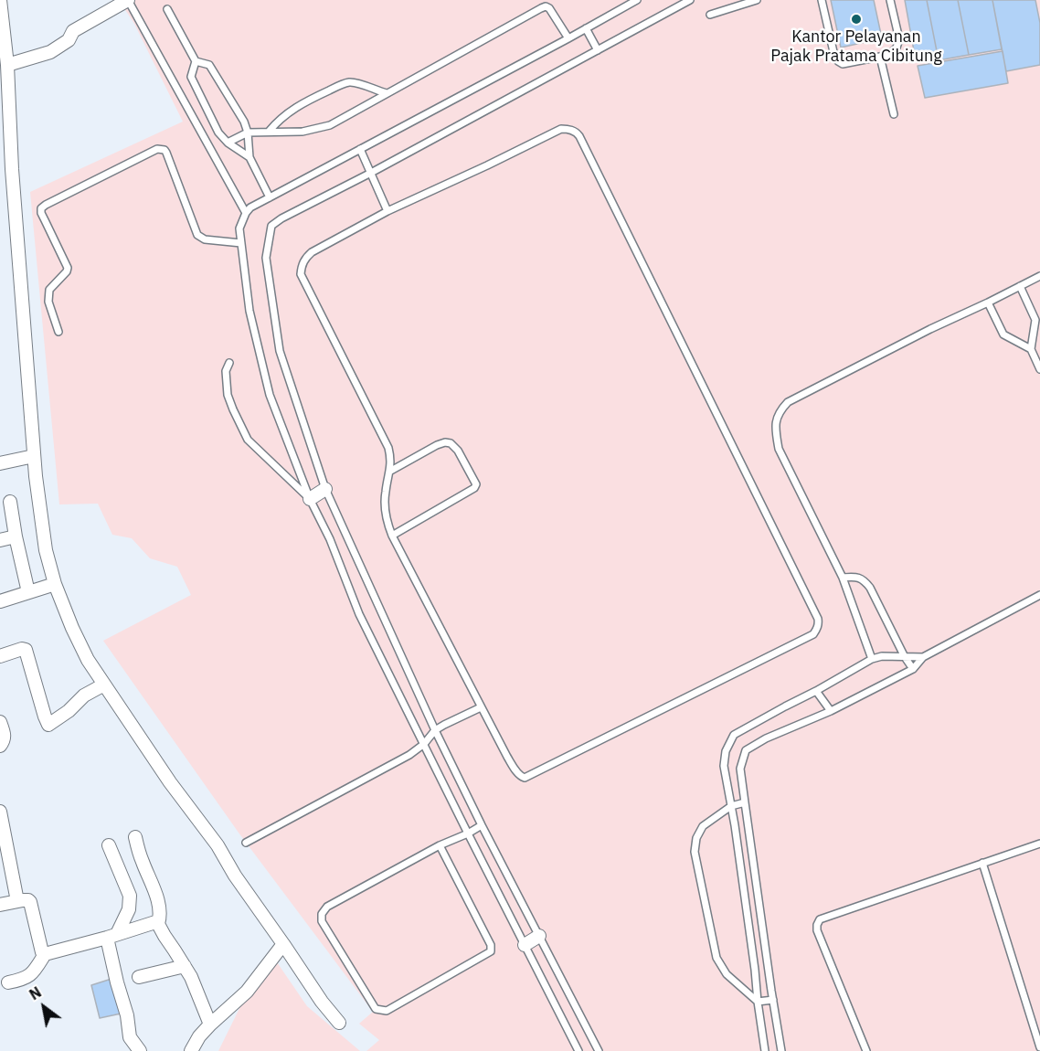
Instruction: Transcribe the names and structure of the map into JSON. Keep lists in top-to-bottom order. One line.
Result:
{"places":["Kantor Pelayanan Pajak Pratama Cibitung"],"north":"top left"}
